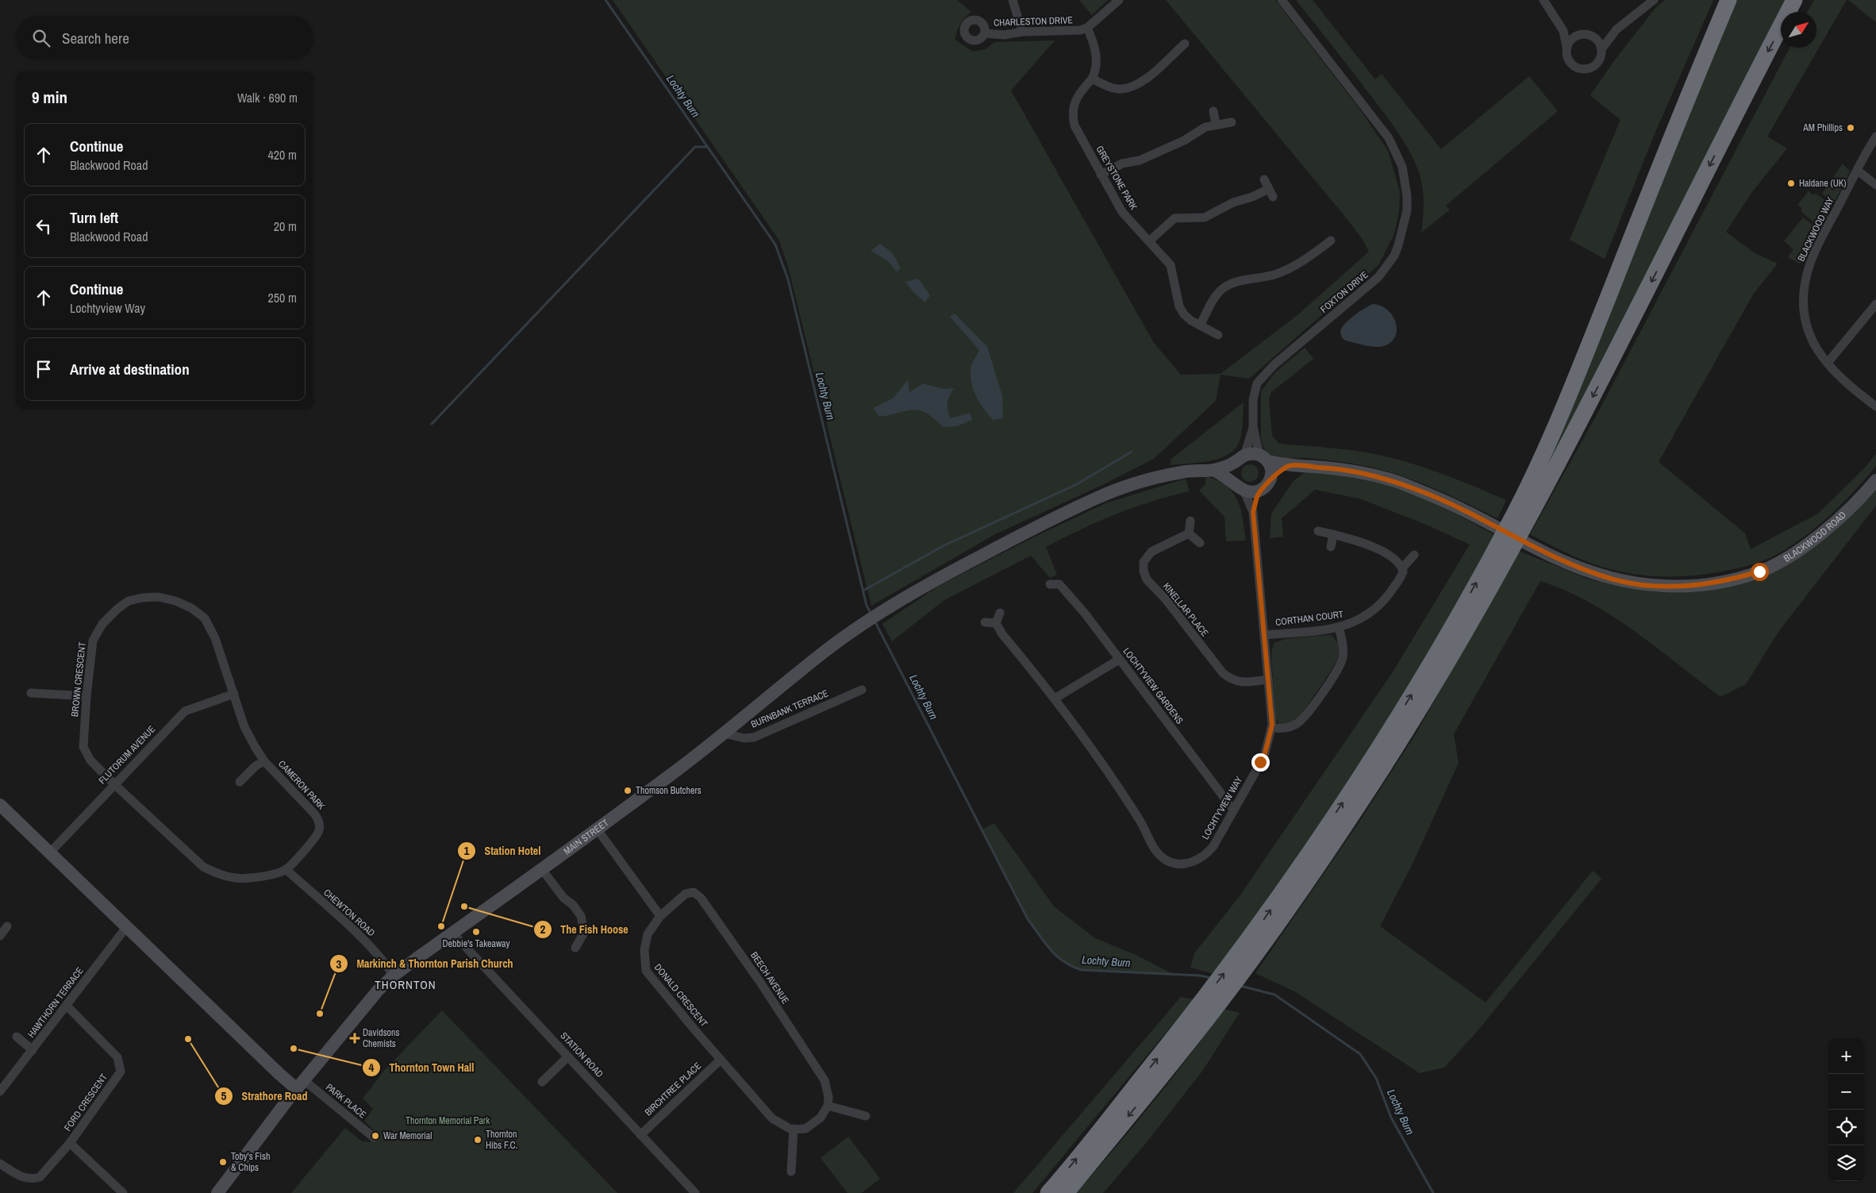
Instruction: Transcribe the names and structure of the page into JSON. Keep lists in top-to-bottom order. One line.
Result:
{"streets":{"main road":["BLACKWOOD ROAD","MAIN STREET"],"street":["CHARLESTON DRIVE","GREYSTONE PARK","BLACKWOOD WAY","FOXTON DRIVE","KINELLAR PLACE","CORTHAN COURT","BROWN CRESCENT","LOCHTYVIEW GARDENS","BURNBANK TERRACE","FLUTORUM AVENUE","CAMERON PARK","LOCHTYVIEW WAY","CHEWTON ROAD","BEECH AVENUE","DONALD CRESCENT","HAWTHORN TERRACE","STATION ROAD","BIRCHTREE PLACE","PARK PLACE","FORD CRESCENT"]},"crossings":[["CHARLESTON DRIVE","GREYSTONE PARK"],["FOXTON DRIVE","BLACKWOOD ROAD"],["FOXTON DRIVE","LOCHTYVIEW WAY"],["FOXTON DRIVE","MAIN STREET"],["BLACKWOOD ROAD","LOCHTYVIEW WAY"],["BLACKWOOD ROAD","MAIN STREET"],["KINELLAR PLACE","LOCHTYVIEW WAY"],["CORTHAN COURT","LOCHTYVIEW WAY"],["BROWN CRESCENT","FLUTORUM AVENUE"],["BROWN CRESCENT","CAMERON PARK"],["LOCHTYVIEW GARDENS","LOCHTYVIEW WAY"],["BURNBANK TERRACE","MAIN STREET"],["FLUTORUM AVENUE","CAMERON PARK"],["CAMERON PARK","CHEWTON ROAD"],["LOCHTYVIEW WAY","MAIN STREET"],["MAIN STREET","CHEWTON ROAD"],["MAIN STREET","STATION ROAD"],["MAIN STREET","PARK PLACE"],["BEECH AVENUE","DONALD CRESCENT"],["DONALD CRESCENT","BIRCHTREE PLACE"],["HAWTHORN TERRACE","FORD CRESCENT"],["STATION ROAD","BIRCHTREE PLACE"]],"districts":["THORNTON"],"water":["Lochty Burn"],"parks":["Thornton Memorial Park"],"places":{"other":["AM Phillips","Haldane (UK)","Thomson Butchers","The Fish Hoose","Station Hotel","Debbie's Takeaway","Markinch & Thornton Parish Church","Strathore Road","Thornton Town Hall","War Memorial","Thornton Hibs F.C.","Toby's Fish & Chips"],"health":["Davidsons Chemists"]},"north":"top right","page":{"search":"Search here","heading":["9 min","Walk · 690 m"],"list":[["Continue","Blackwood Road","420 m"],["Turn left","Blackwood Road","20 m"],["Continue","Lochtyview Way","250 m"],"Arrive at destination"],"map_buttons":["+","−"]}}
